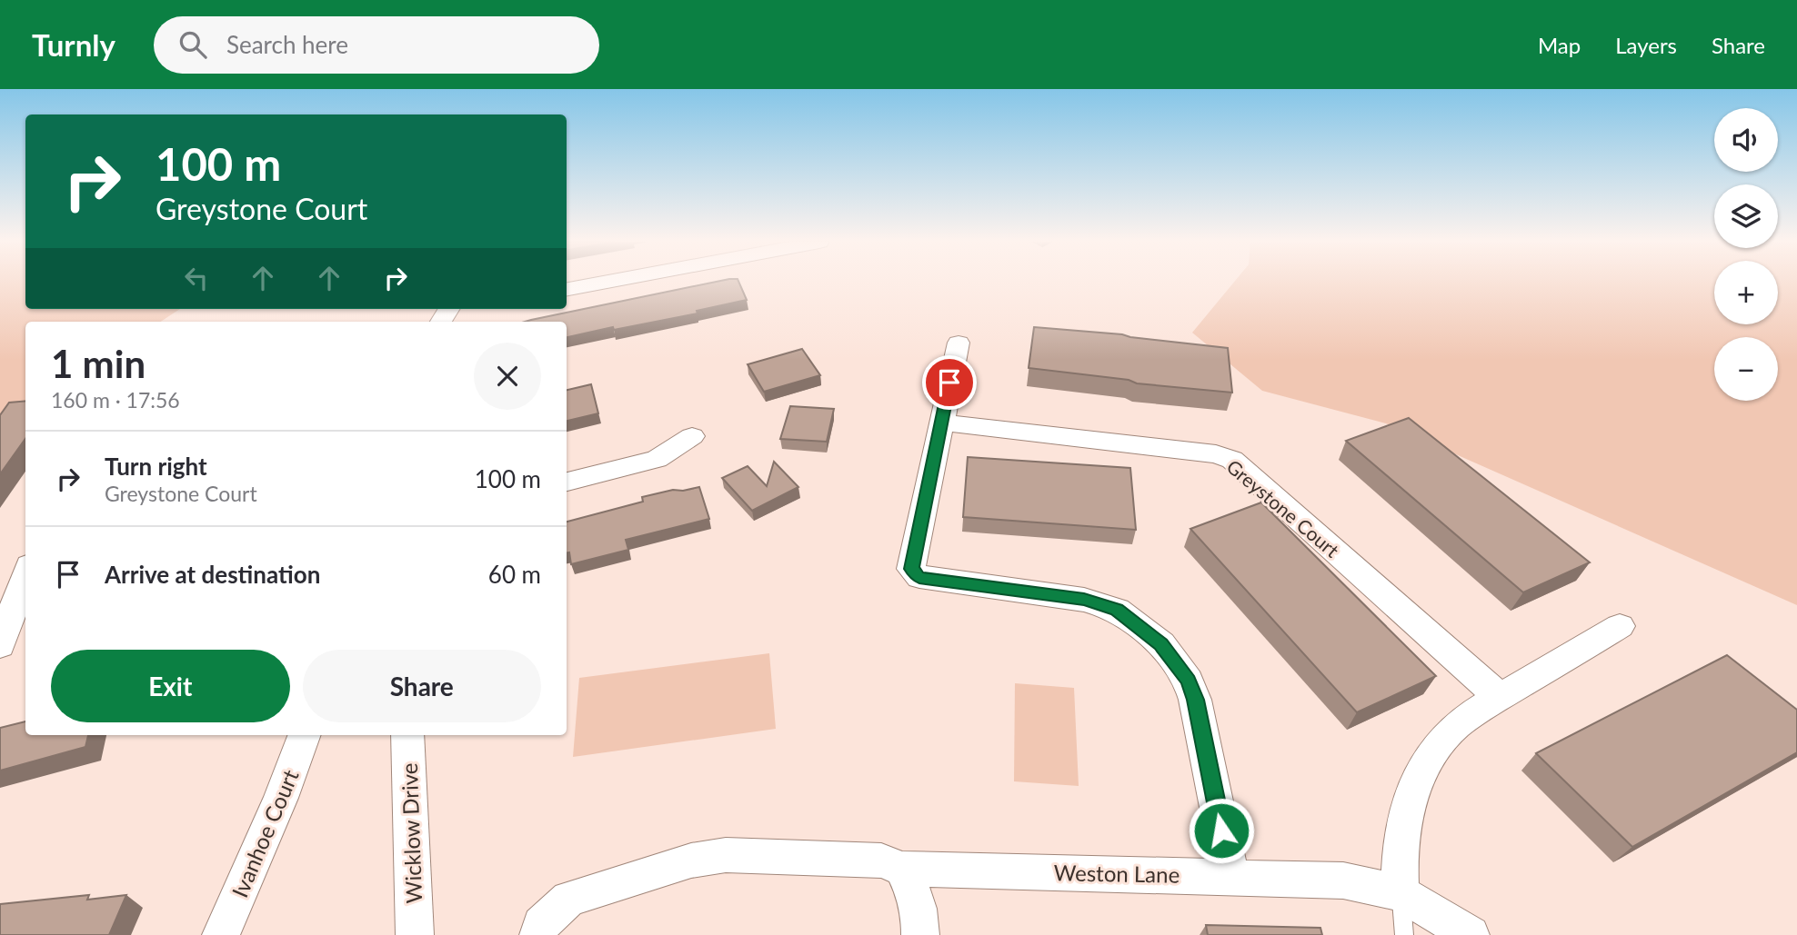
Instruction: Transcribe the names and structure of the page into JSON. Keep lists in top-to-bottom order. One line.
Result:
{"streets":{"street":["Greystone Court","Ivanhoe Court","Wicklow Drive","Weston Lane"]},"page":{"header":"Turnly","search":"Search here","nav":["Map","Layers","Share"],"map_buttons":["+","−"],"turn":["100 m","Greystone Court"],"heading":["1 min","160 m · 17:56"],"list":[{"name":"Turn right","note":"Greystone Court","value":"100 m"},{"name":"Arrive at destination","value":"60 m"}],"buttons":["Exit","Share"]}}
